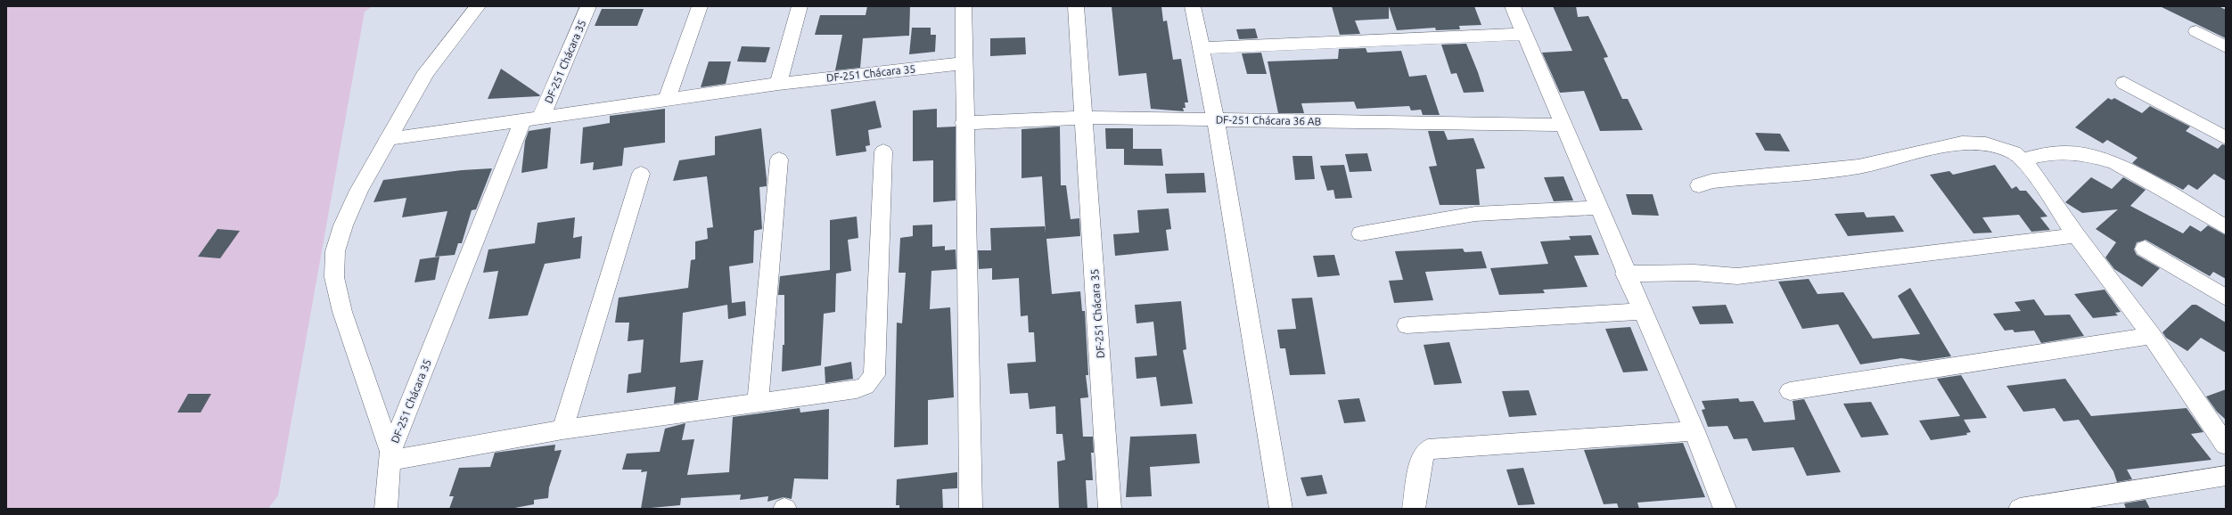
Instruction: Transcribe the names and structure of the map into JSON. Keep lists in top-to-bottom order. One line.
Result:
{"streets":{"street":["DF-251 Chácara 35","DF-251 Chácara 36 AB"]},"crossings":[["DF-251 Chácara 35","DF-251 Chácara 36 AB"]]}
